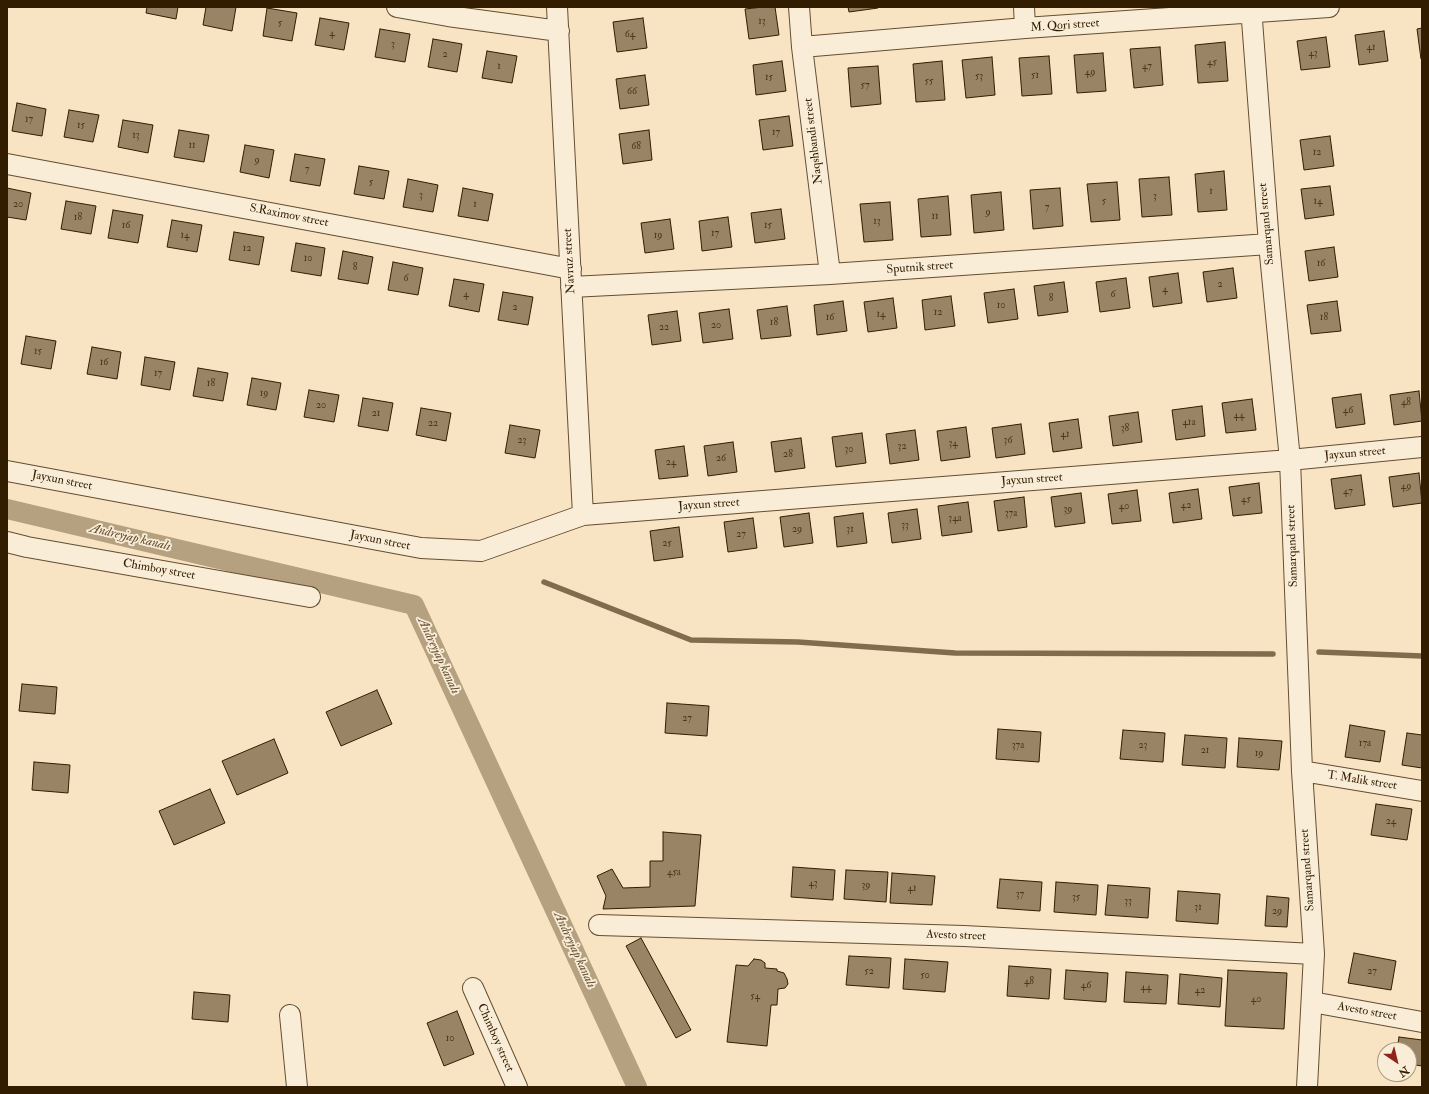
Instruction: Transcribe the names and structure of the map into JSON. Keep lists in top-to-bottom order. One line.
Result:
{"streets":{"street":["M. Qori street","Naqshbandi street","S.Raximov street","Samarqand street","Navruz street","Sputnik street","Jayxun street","Chimboy street","T. Malik street","Avesto street"]},"crossings":[["M. Qori street","Naqshbandi street"],["M. Qori street","Samarqand street"],["Naqshbandi street","Sputnik street"],["S.Raximov street","Navruz street"],["S.Raximov street","Sputnik street"],["Samarqand street","Sputnik street"],["Samarqand street","Jayxun street"],["Samarqand street","T. Malik street"],["Samarqand street","Avesto street"],["Navruz street","Sputnik street"],["Navruz street","Jayxun street"]],"water":["Andreyjap kanalı"],"house_numbers":["13","5","4","64","3","41","43","2","45","1","47","49","51","53","15","55","57","66","17","15","17","13","11","68","12","9","7","5","1","3","3","5","14","20","1","7","9","11","18","13","16","15","17","14","19","12","10","16","8","6","2","4","4","6","8","10","2","12","14","16","18","18","20","22","15","16","17","18","19","48","20","46","21","44","41a","22","38","41","23","36","34","32","30","28","26","24","49","47","45","42","40","39","37a","34a","33","29","31","27","25","27","17a","37a","23","21","19","24","45a","43","39","41","37","35","33","31","29","52","27","50","48","46","44","42","54","40","10"],"north":"bottom right"}
